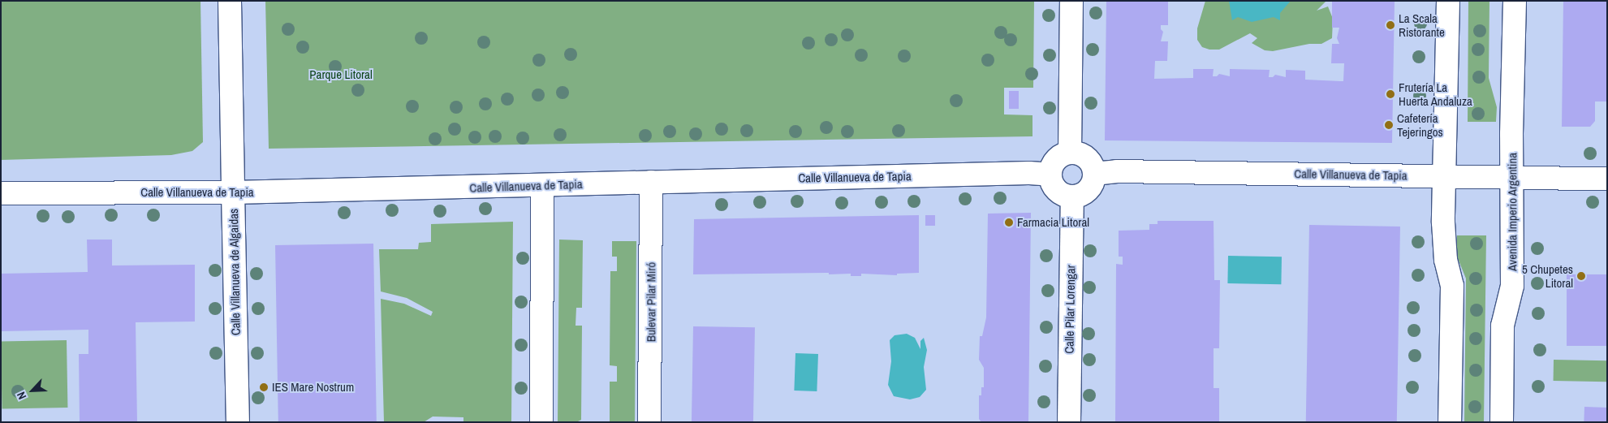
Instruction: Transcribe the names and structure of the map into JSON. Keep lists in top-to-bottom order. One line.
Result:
{"streets":{"street":["Calle Villanueva de Tapia","Avenida Imperio Argentina","Calle Villanueva de Algaidas","Bulevar Pilar Miró","Calle Pilar Lorengar"]},"crossings":[["Calle Villanueva de Tapia","Avenida Imperio Argentina"],["Calle Villanueva de Tapia","Calle Villanueva de Algaidas"],["Calle Villanueva de Tapia","Bulevar Pilar Miró"],["Calle Villanueva de Tapia","Calle Pilar Lorengar"]],"parks":["Parque Litoral"],"places":["La Scala Ristorante","Frutería La Huerta Andaluza","Cafetería Tejeringos","Farmacia Litoral","5 Chupetes Litoral","IES Mare Nostrum"],"north":"bottom left"}
